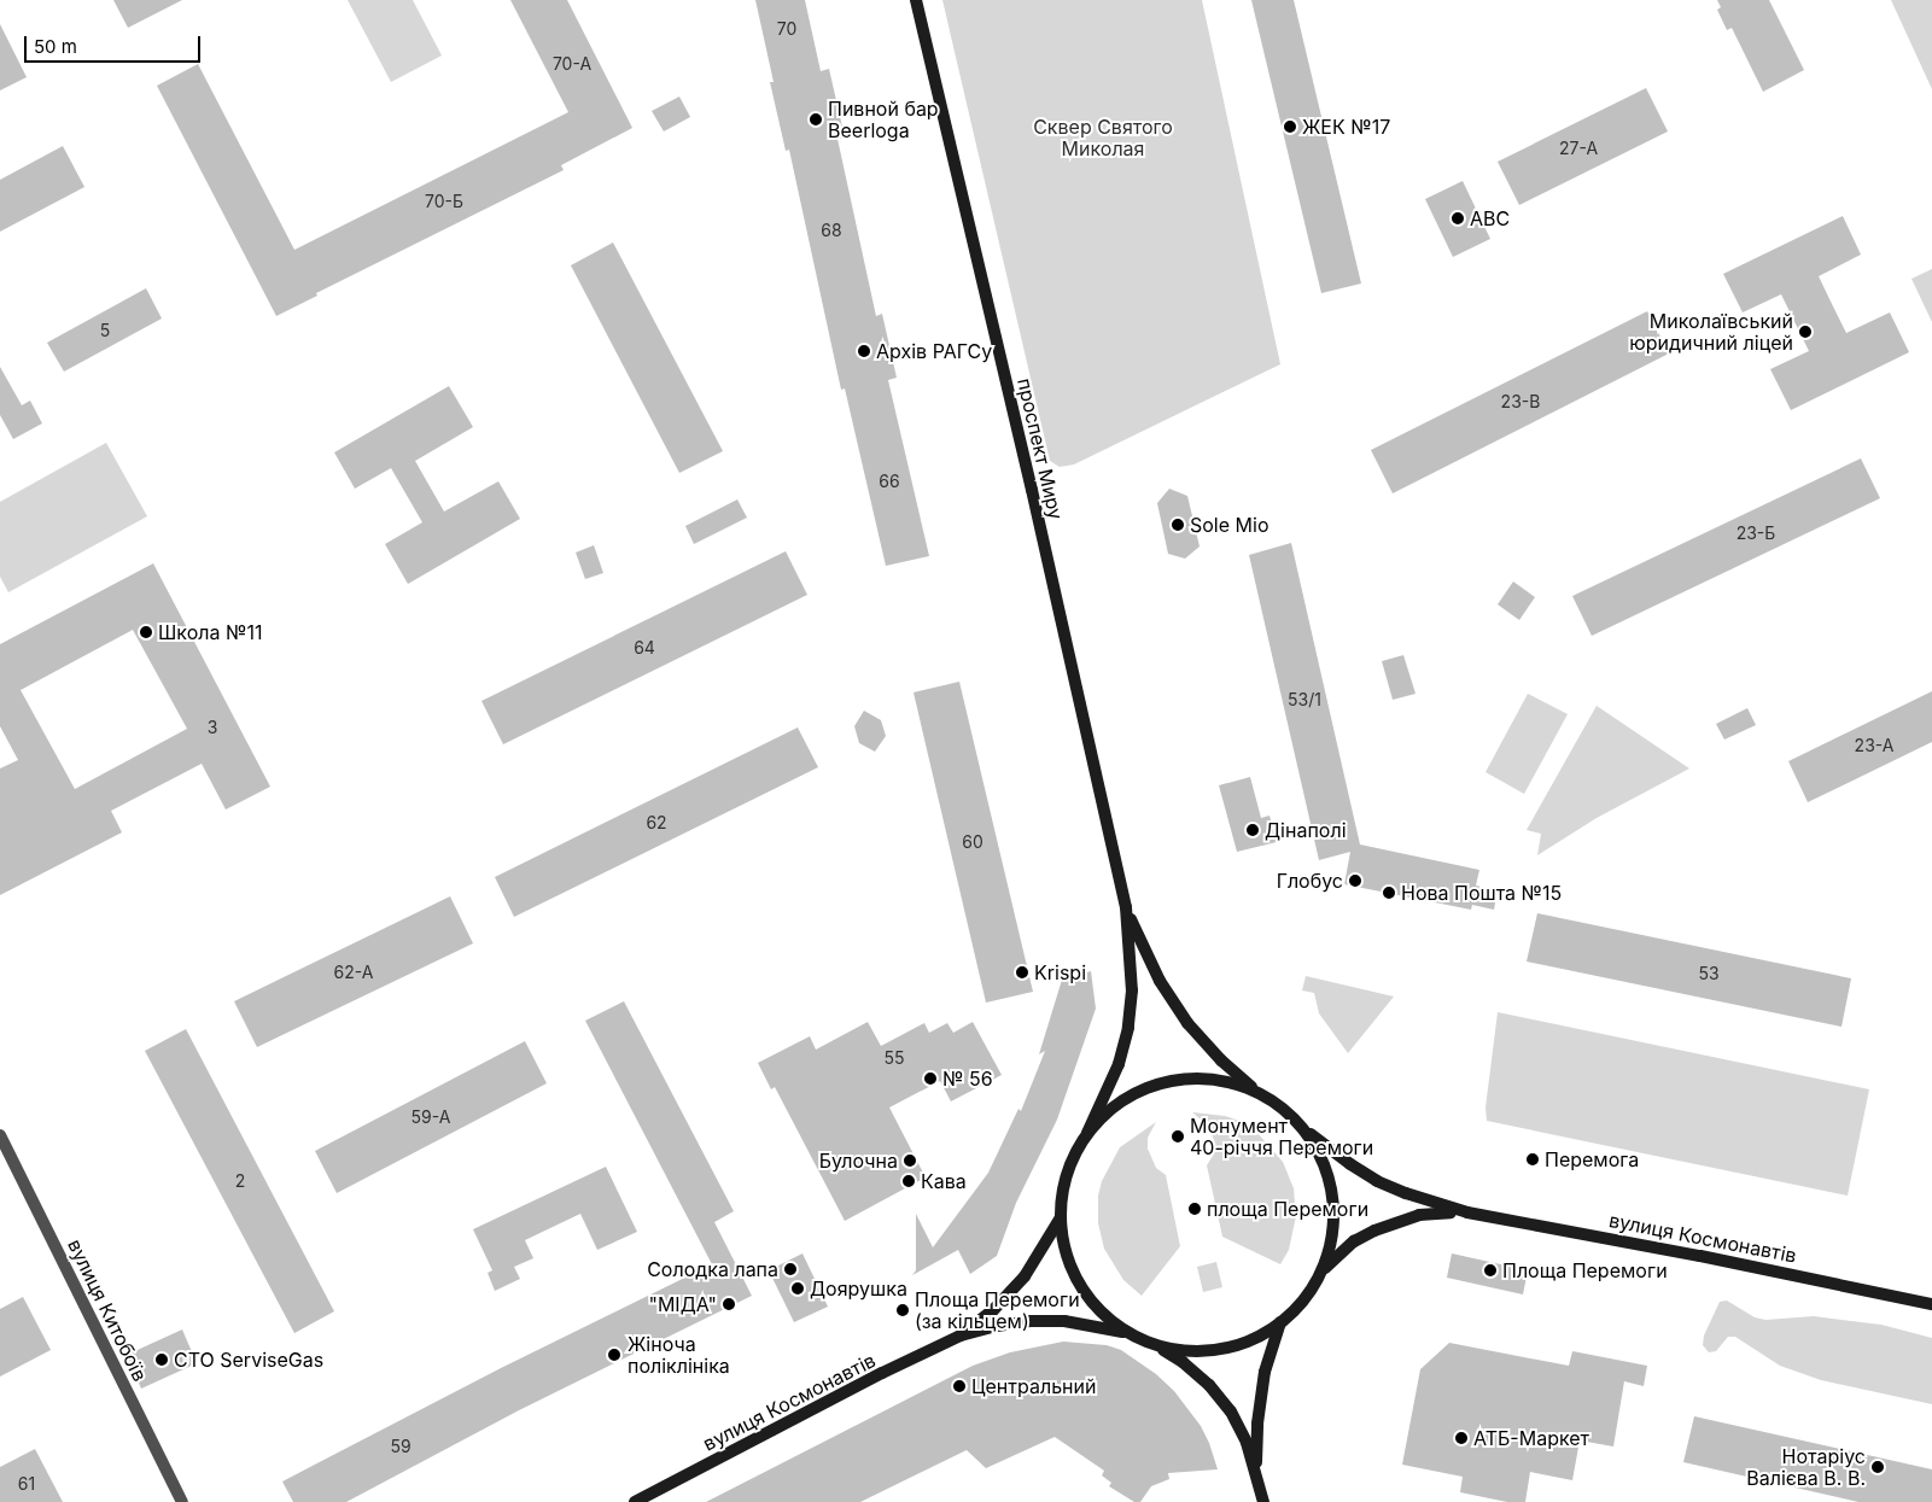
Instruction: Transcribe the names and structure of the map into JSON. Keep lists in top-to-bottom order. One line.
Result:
{"streets":{"main road":["проспект Миру","вулиця Космонавтів"],"street":["вулиця Китобоїв"]},"crossings":[["проспект Миру","вулиця Космонавтів"]],"parks":["Сквер Святого Миколая"],"places":["Пивной бар Beerloga","ЖЕК №17","ABC","Миколаївський юридичний ліцей","Архів РАГСу","Sole Mio","Школа №11","Дінаполі","Глобус","Нова Пошта №15","Krispi","№ 56","Монумент 40-річчя Перемоги","Перемога","Булочна","Кава","площа Перемоги","Солодка лапа","Площа Перемоги","Доярушка","\"МІДА\"","Площа Перемоги (за кільцем)","Жіноча поліклініка","СТО ServiseGas","Центральний","АТБ-Маркет","Нотаріус Валієва В. В."],"house_numbers":["70","70-А","27-А","70-Б","68","5","23-В","66","23-Б","64","53/1","3","23-А","62","60","62-А","53","55","59-А","2","59","61"],"scale_bar":"50 m"}
